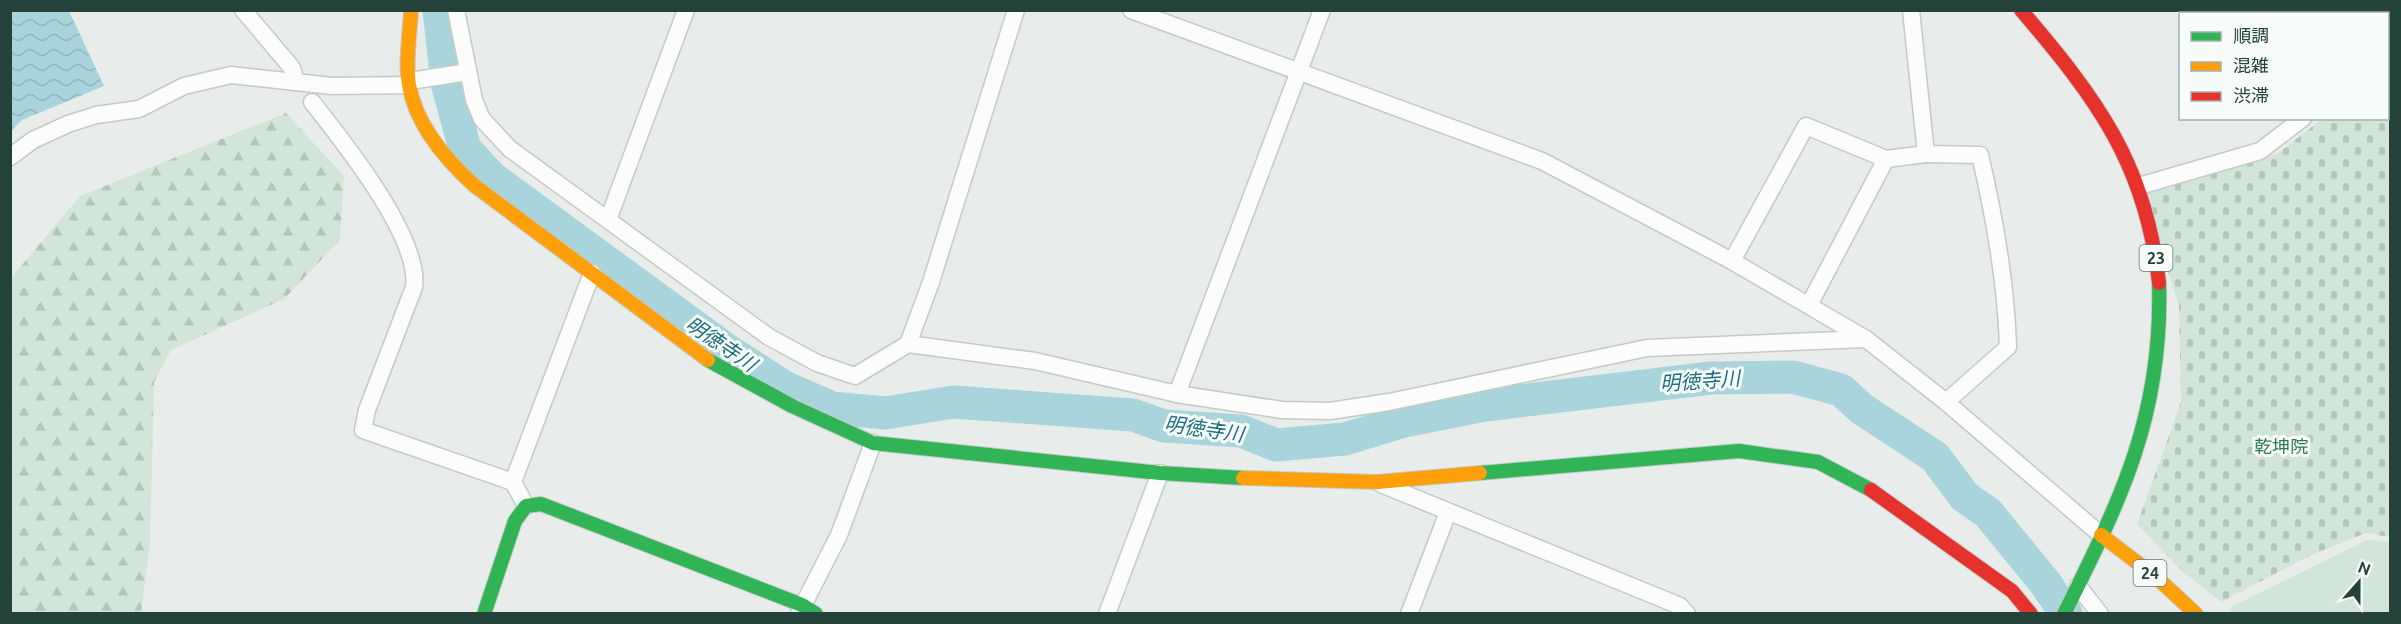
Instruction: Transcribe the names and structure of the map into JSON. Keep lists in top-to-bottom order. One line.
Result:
{"streets":{"street":["23","24"]},"crossings":[["23","24"]],"water":["明徳寺川"],"parks":["乾坤院"],"legend":["順調","混雑","渋滞"],"north":"top"}
